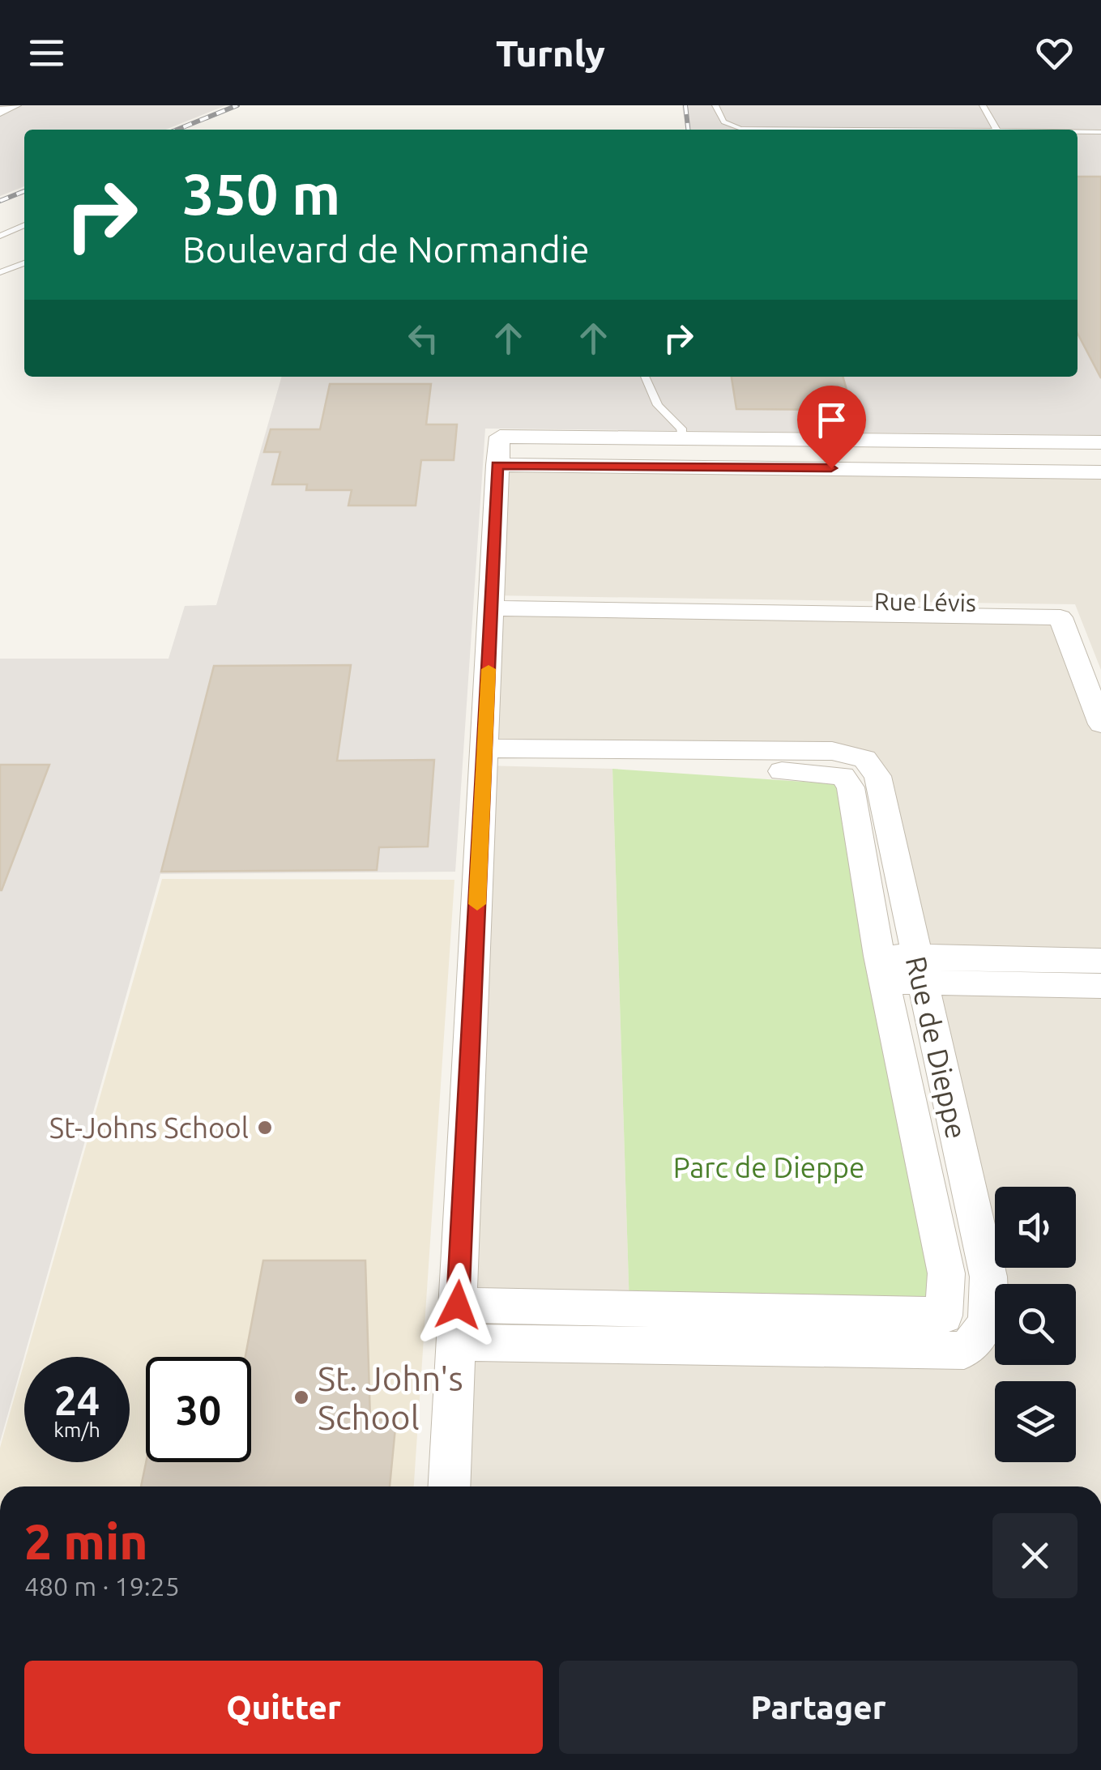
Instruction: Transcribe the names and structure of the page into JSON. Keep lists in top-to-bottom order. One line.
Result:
{"streets":{"street":["Rue Lévis","Rue de Dieppe"]},"parks":["Parc de Dieppe"],"places":["St-Johns School","St. John's School"],"page":{"header":"Turnly","turn":["350 m","Boulevard de Normandie"],"speed":"24 km/h","limit":"30","heading":["2 min","480 m · 19:25"],"buttons":["Quitter","Partager"]}}
